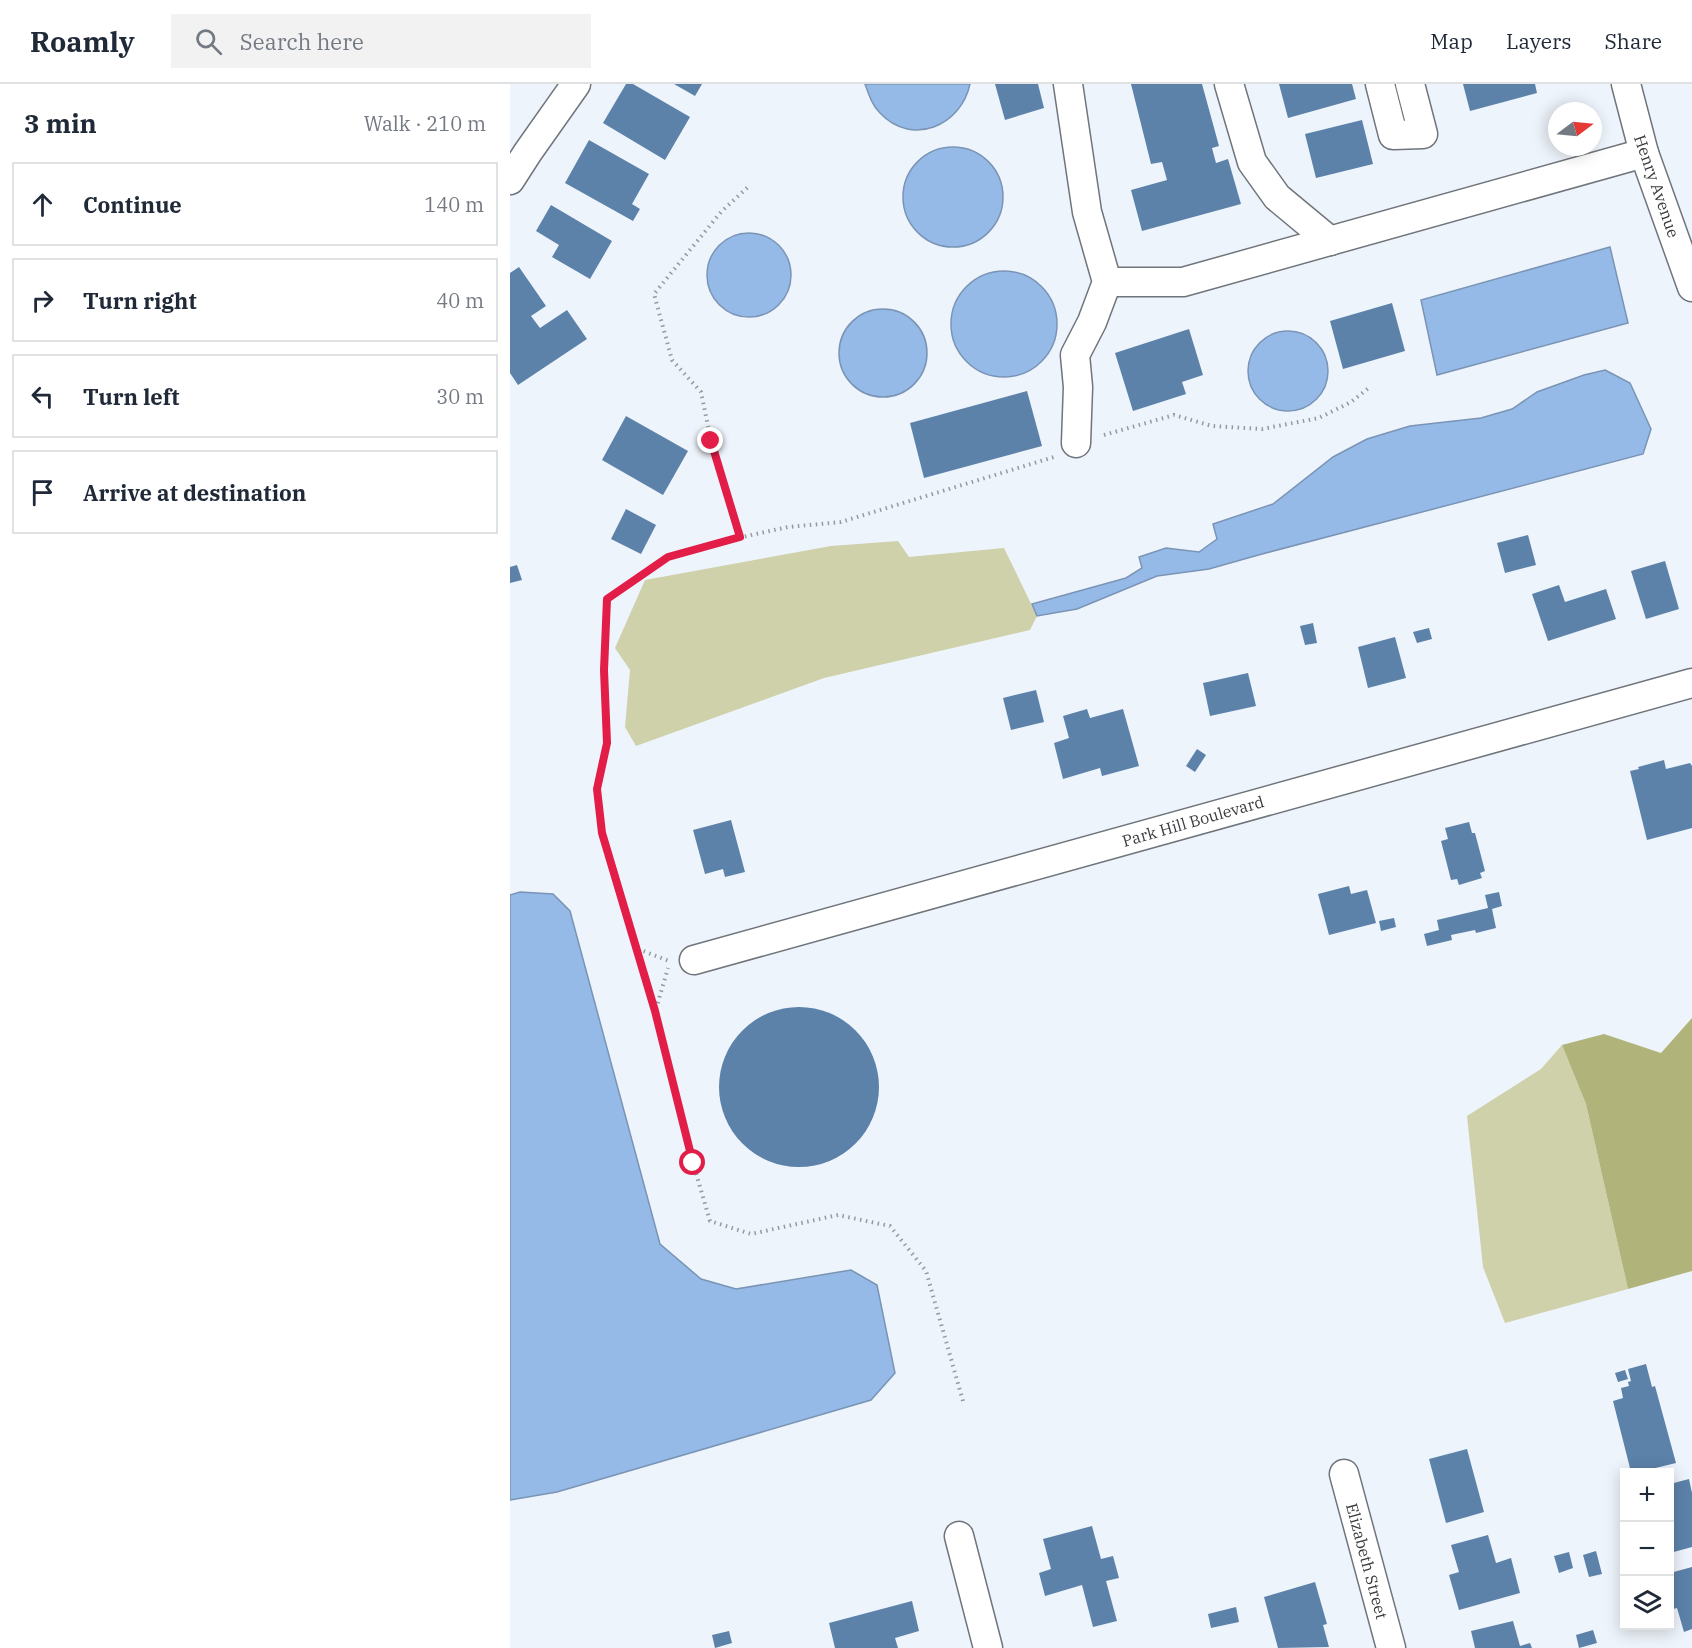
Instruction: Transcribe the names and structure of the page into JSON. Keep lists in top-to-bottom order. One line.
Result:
{"streets":{"street":["Henry Avenue","Park Hill Boulevard","Elizabeth Street"]},"north":"right","page":{"header":"Roamly","search":"Search here","nav":["Map","Layers","Share"],"heading":["3 min","Walk · 210 m"],"list":[["Continue","140 m"],["Turn right","40 m"],["Turn left","30 m"],"Arrive at destination"],"map_buttons":["+","−"]}}
